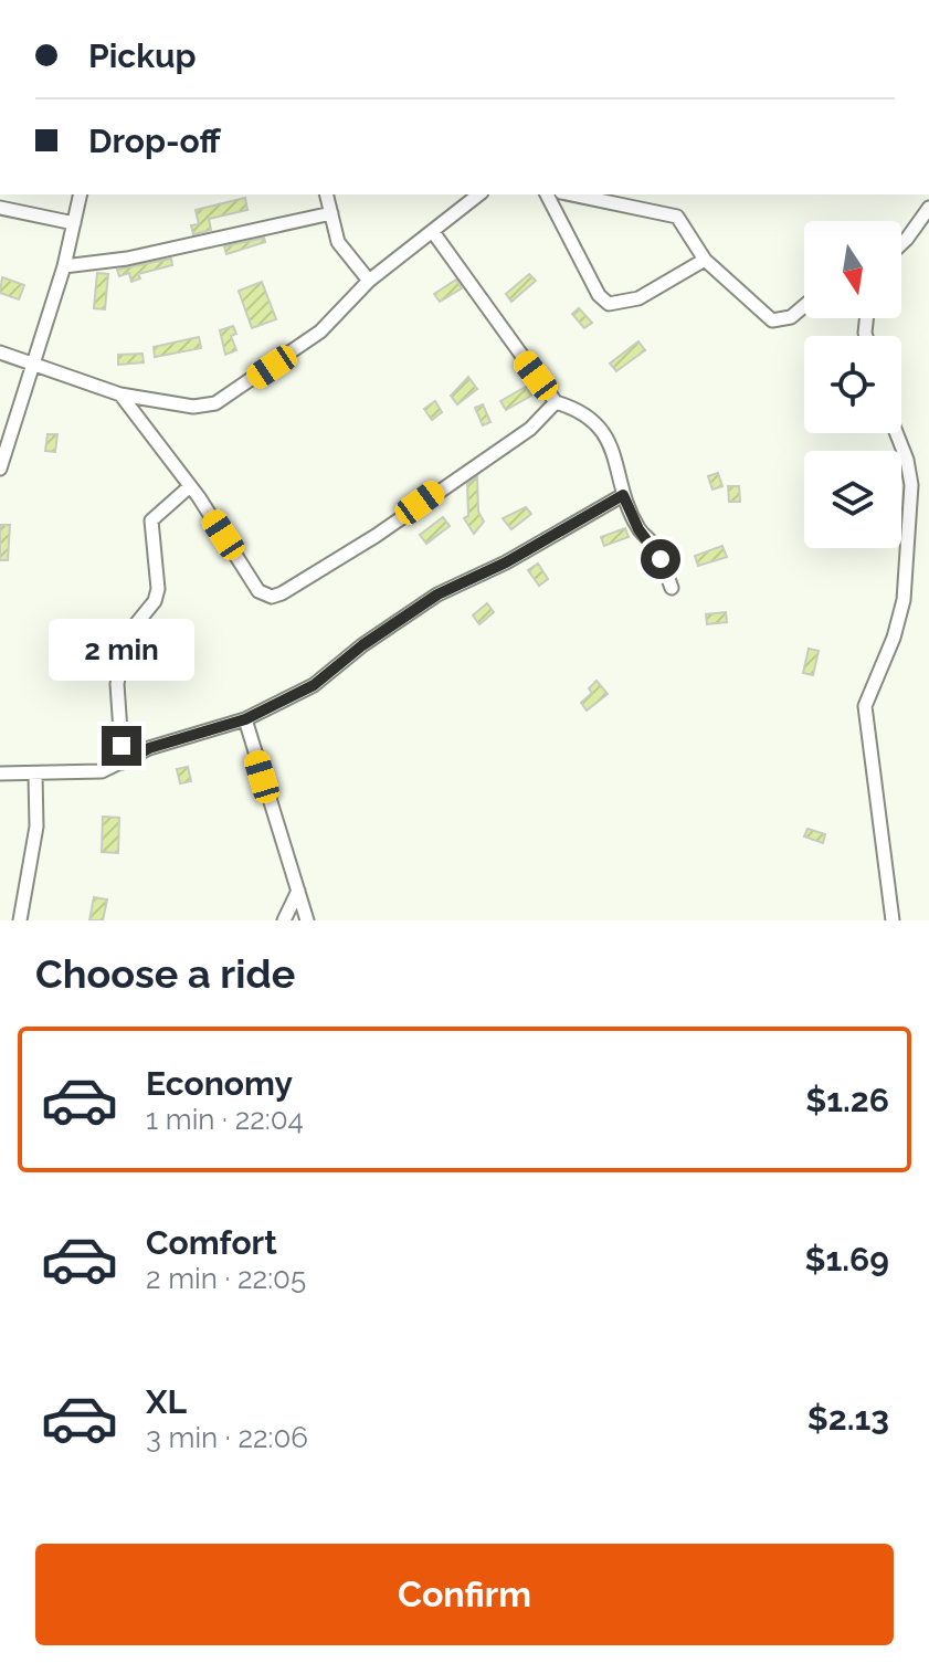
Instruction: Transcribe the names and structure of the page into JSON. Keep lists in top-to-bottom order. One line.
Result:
{"north":"bottom","page":{"banner":["Pickup","Drop-off"],"bubble":"2 min","heading":"Choose a ride","list":[{"name":"Economy","note":"1 min · 22:04","value":"$1.26"},{"name":"Comfort","note":"2 min · 22:05","value":"$1.69"},{"name":"XL","note":"3 min · 22:06","value":"$2.13"}],"buttons":"Confirm"}}
